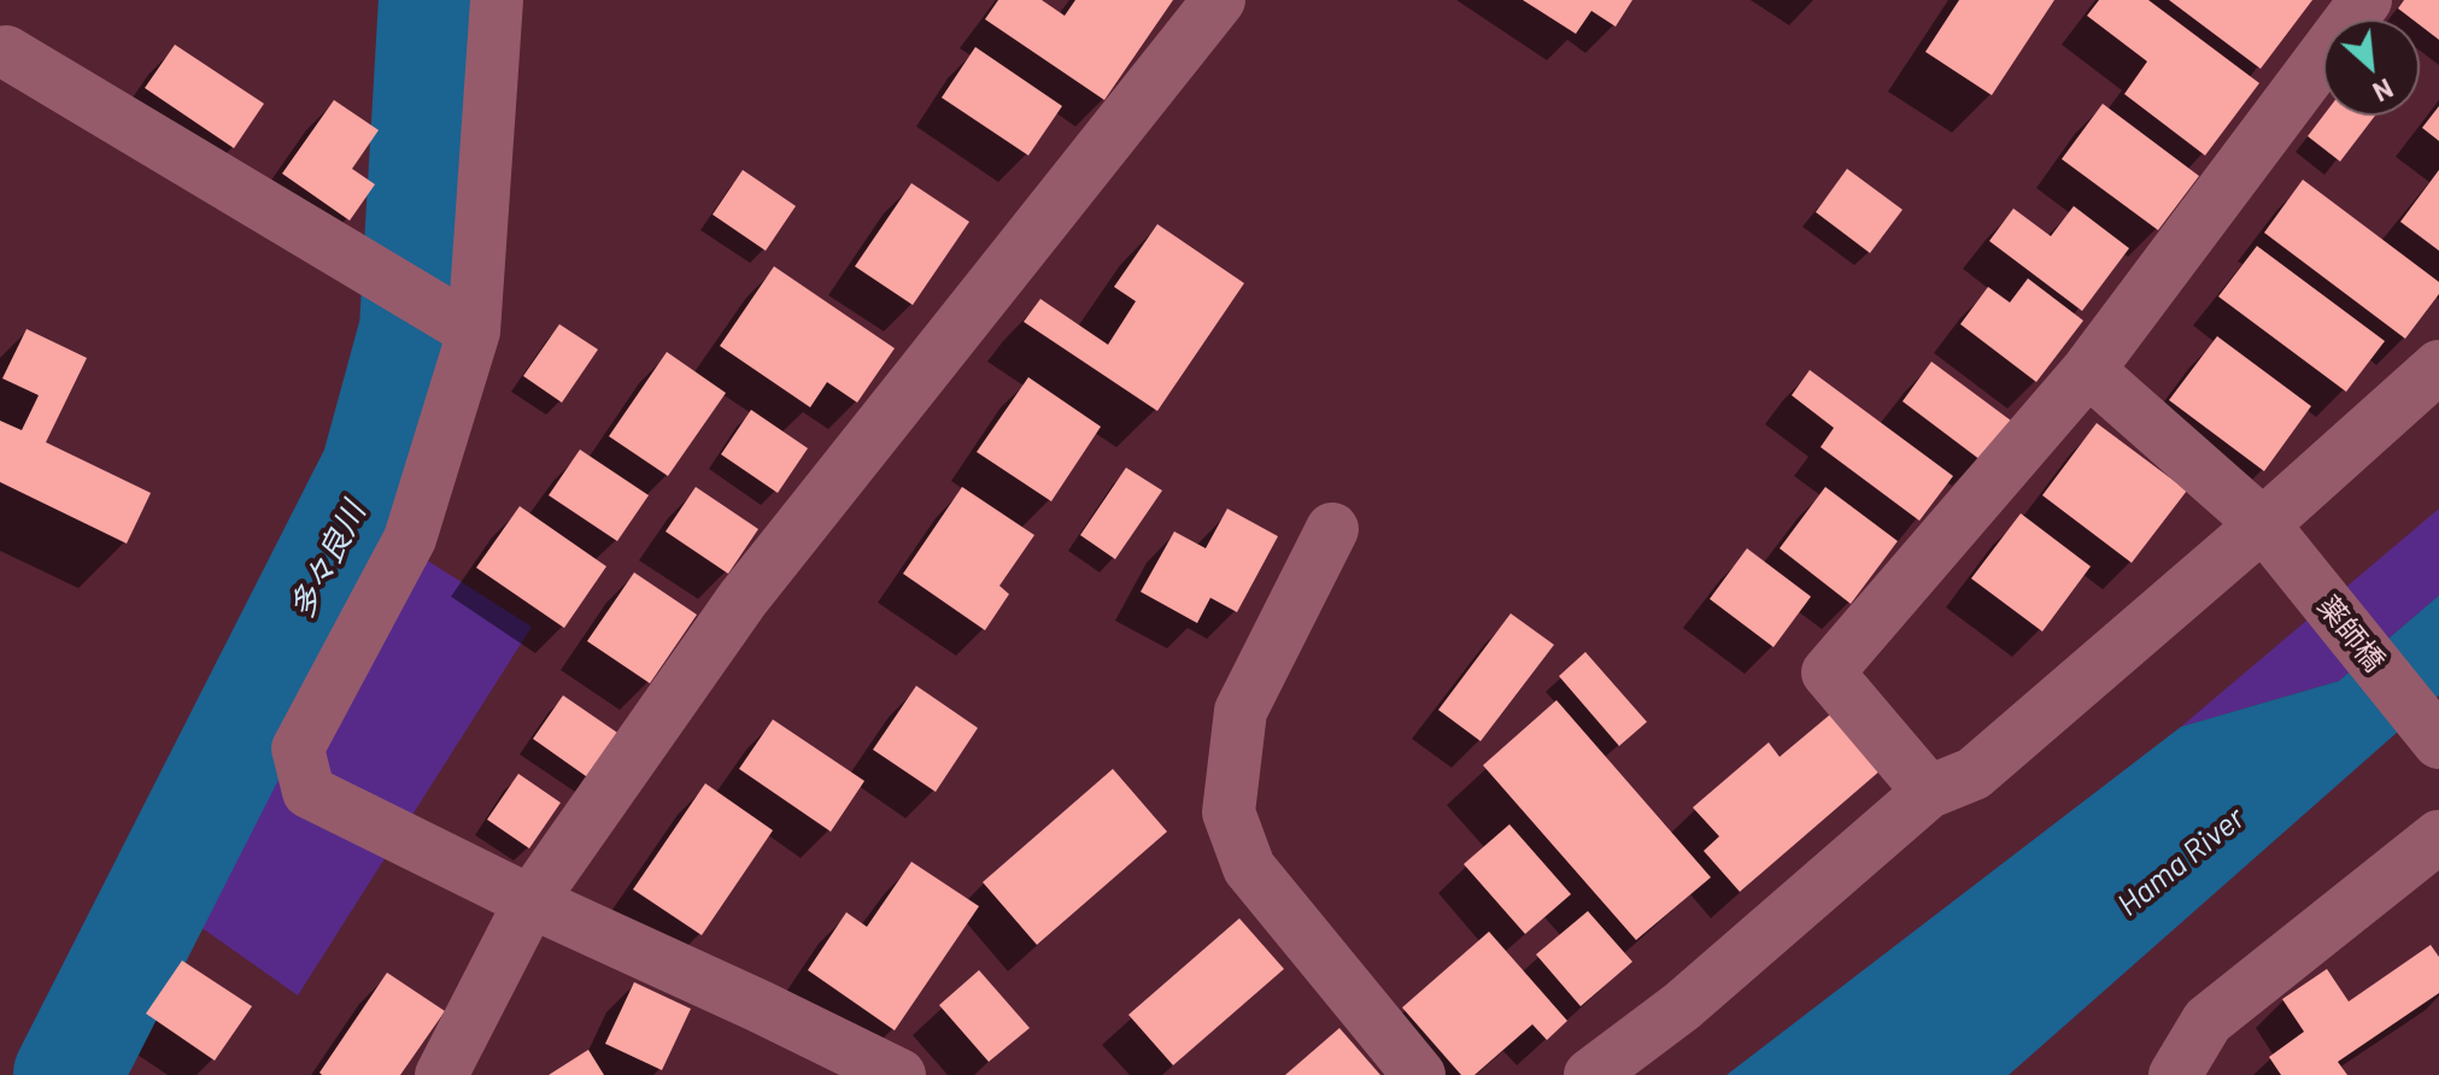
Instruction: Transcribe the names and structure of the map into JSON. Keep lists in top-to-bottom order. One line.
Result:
{"streets":{"street":["薬師橋"]},"water":["多々良川","Hama River"],"north":"bottom right"}
